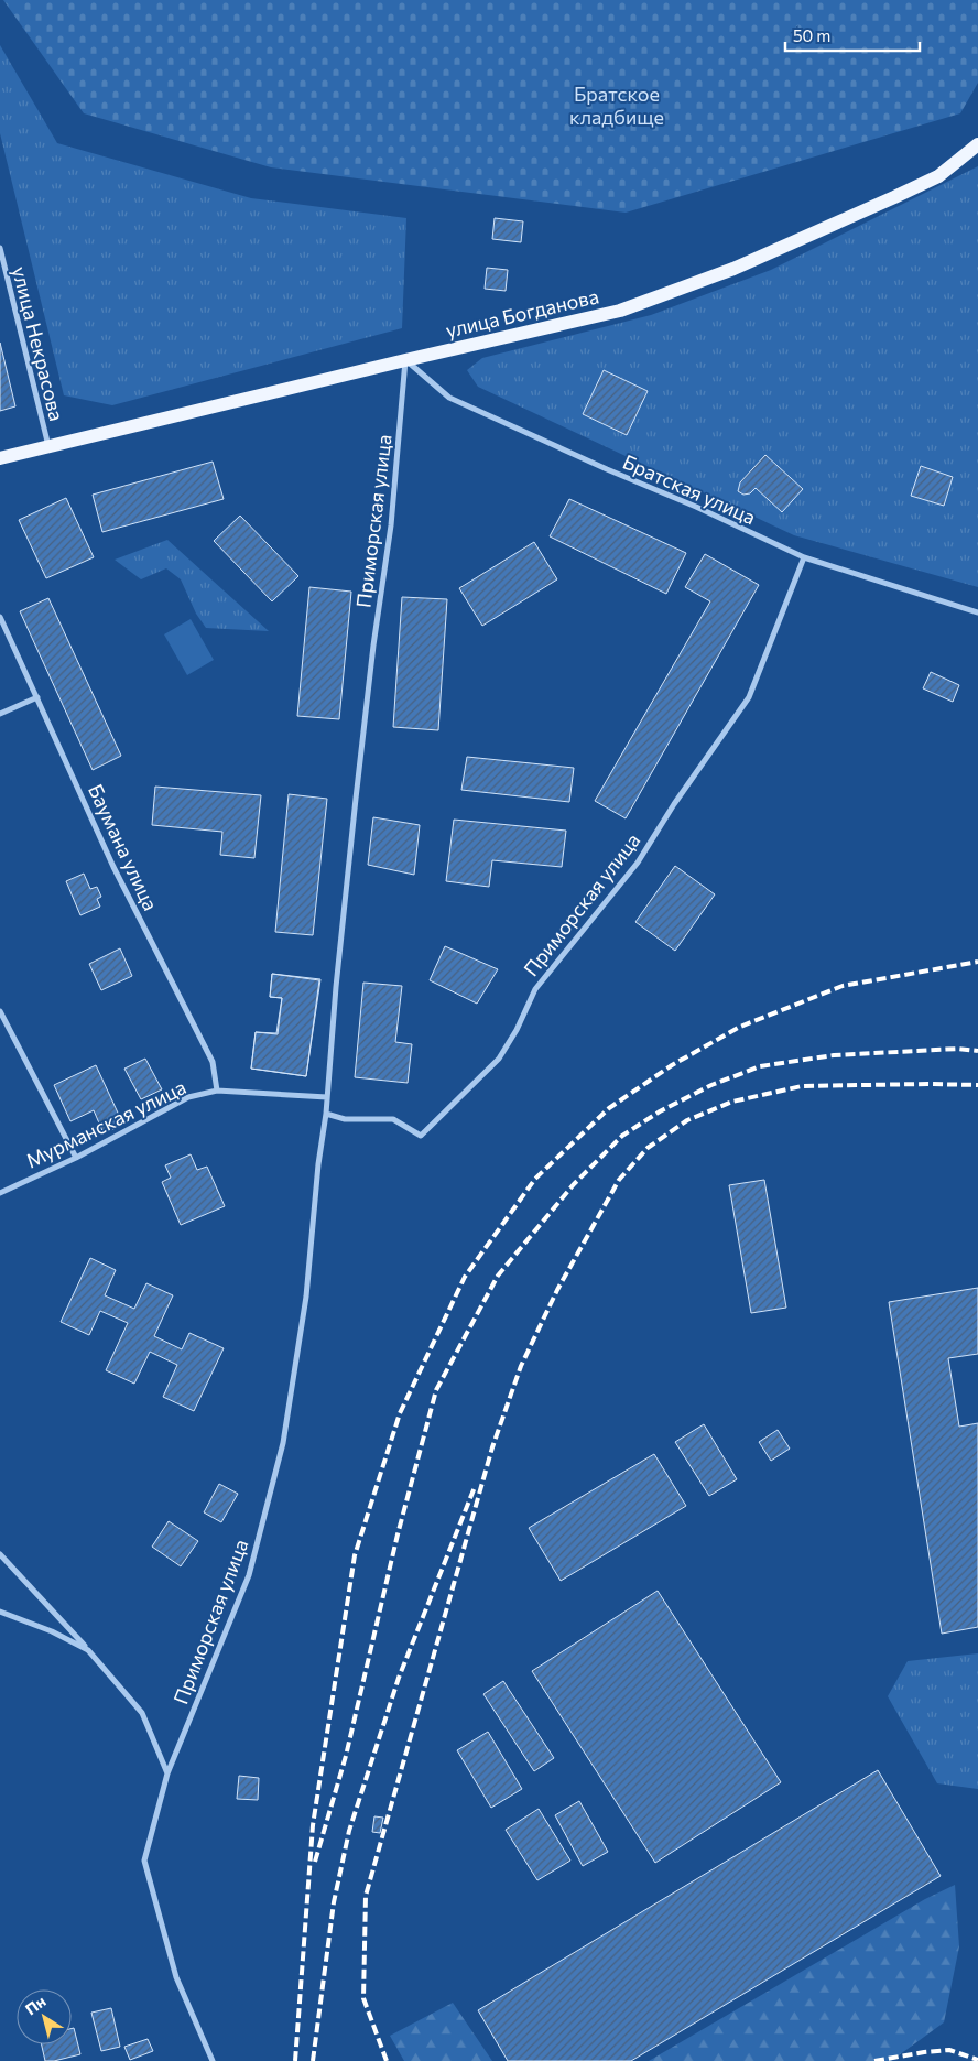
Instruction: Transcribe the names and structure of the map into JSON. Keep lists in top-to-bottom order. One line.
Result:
{"streets":{"main road":["улица Богданова"],"street":["улица Некрасова","Братская улица","Приморская улица","Баумана улица","Мурманская улица"]},"crossings":[["улица Богданова","улица Некрасова"],["улица Богданова","Братская улица"],["улица Богданова","Приморская улица"],["Братская улица","Приморская улица"],["Приморская улица","Мурманская улица"],["Баумана улица","Мурманская улица"]],"parks":["Братское кладбище"],"scale_bar":"50 m","north":"top left"}
